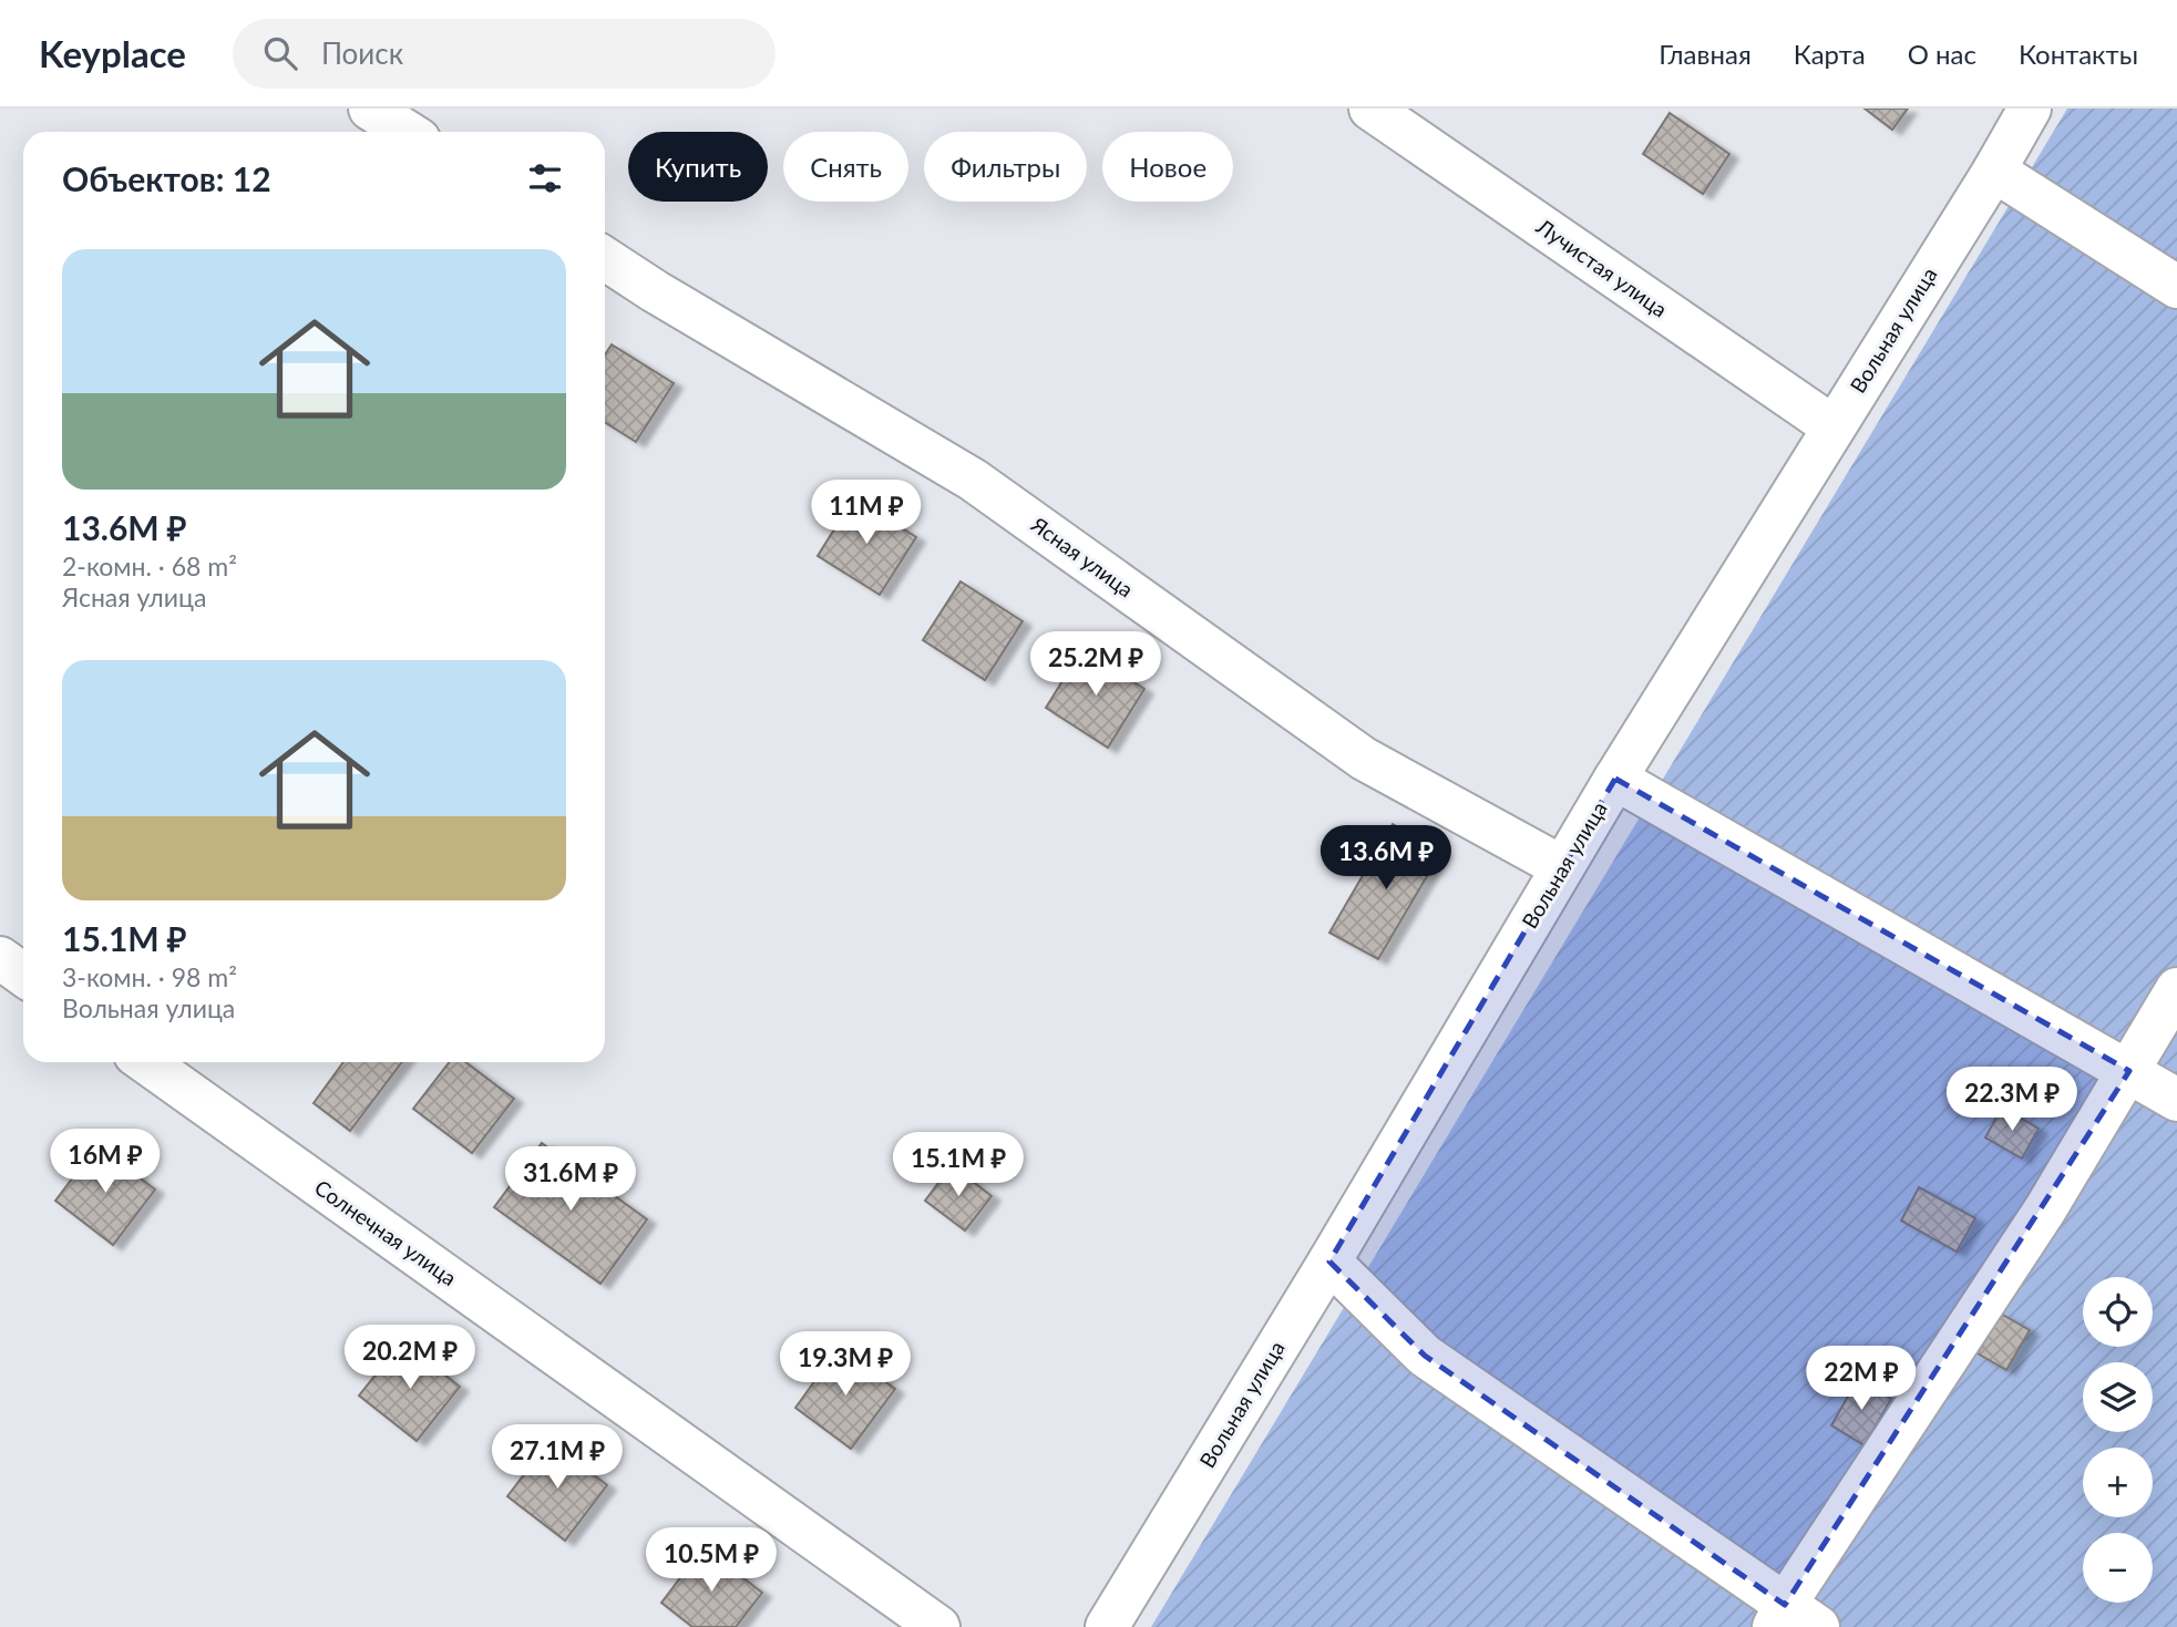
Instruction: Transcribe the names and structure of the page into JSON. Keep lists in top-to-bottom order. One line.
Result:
{"streets":{"street":["Лучистая улица","Вольная улица","Ясная улица","Солнечная улица"]},"crossings":[["Лучистая улица","Вольная улица"],["Вольная улица","Ясная улица"]],"page":{"header":"Keyplace","search":"Поиск","nav":["Главная","Карта","О нас","Контакты"],"chip":["Купить","Снять","Фильтры","Новое"],"heading":"Объектов: 12","list":[{"name":"13.6M ₽","note":"2-комн. · 68 m² · Ясная улица"},{"name":"15.1M ₽","note":"3-комн. · 98 m² · Вольная улица"}],"price":["11M ₽","25.2M ₽","13.6M ₽","22.3M ₽","16M ₽","15.1M ₽","31.6M ₽","20.2M ₽","19.3M ₽","22M ₽","27.1M ₽","10.5M ₽"],"map_buttons":["+","−"]}}
